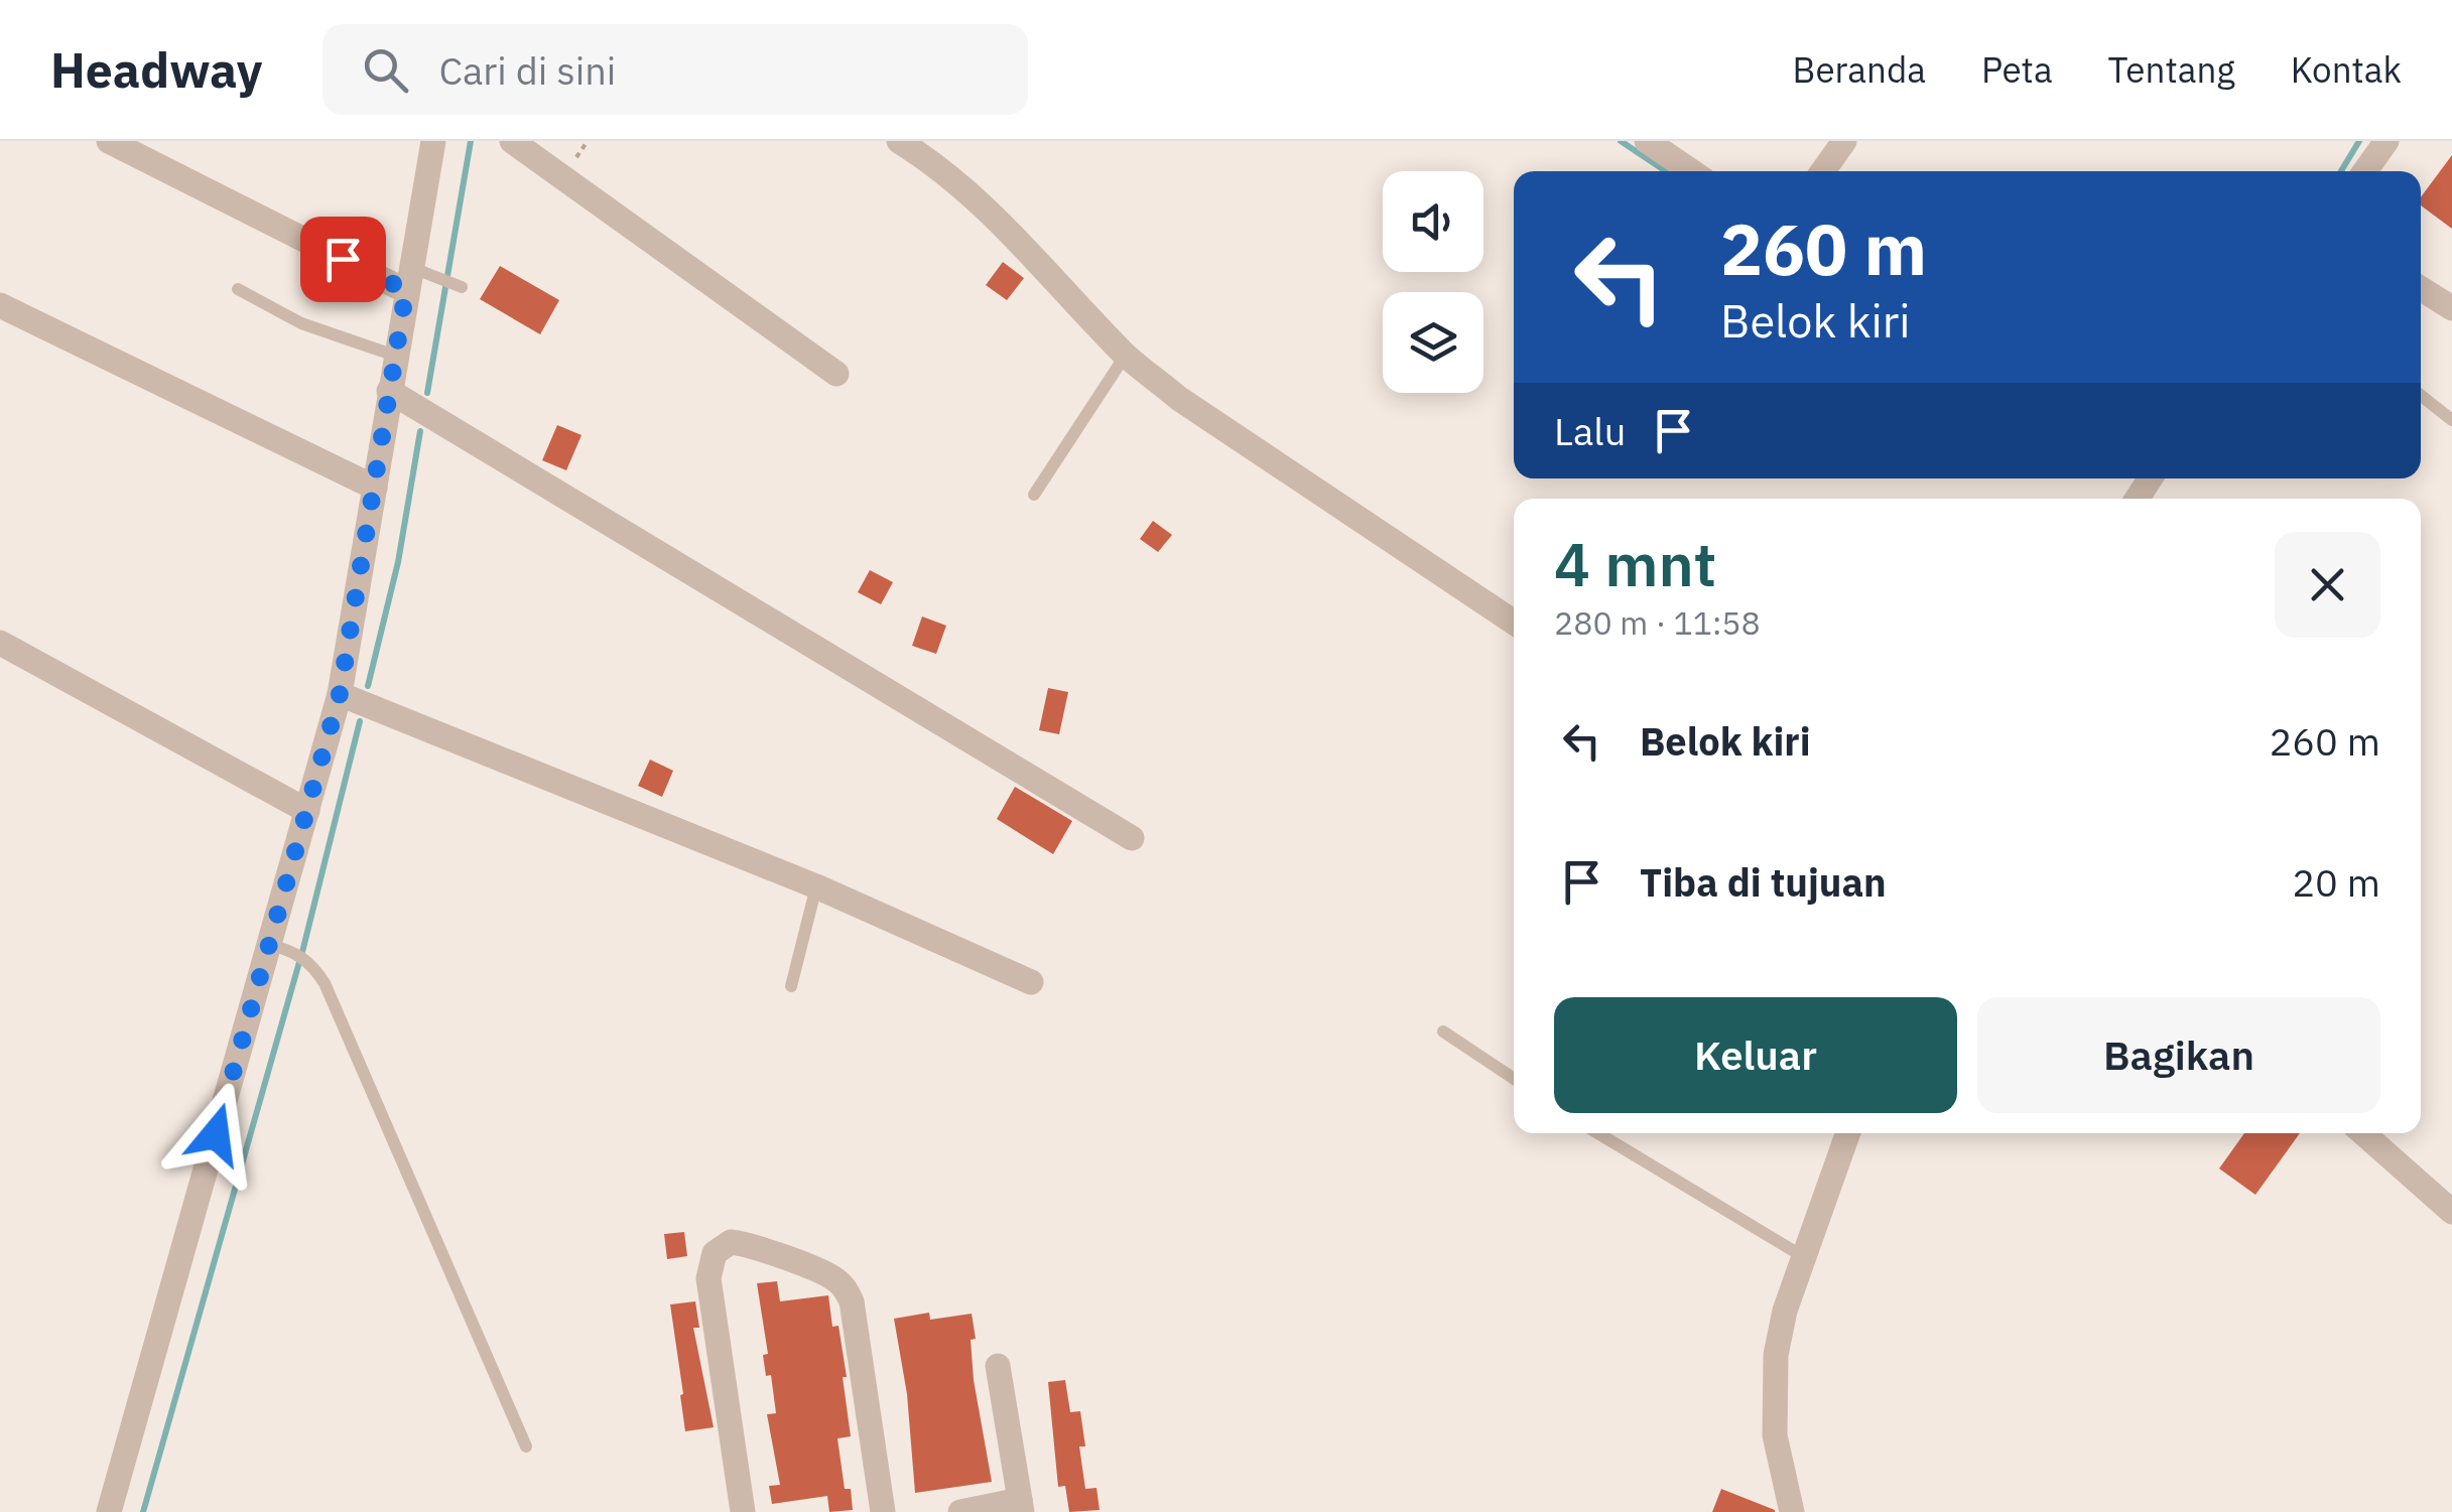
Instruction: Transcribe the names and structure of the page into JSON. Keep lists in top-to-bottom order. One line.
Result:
{"page":{"header":"Headway","search":"Cari di sini","nav":["Beranda","Peta","Tentang","Kontak"],"turn":["260 m","Belok kiri"],"then":"Lalu","heading":["4 mnt","280 m · 11:58"],"list":[{"name":"Belok kiri","value":"260 m"},{"name":"Tiba di tujuan","value":"20 m"}],"buttons":["Keluar","Bagikan"]}}
